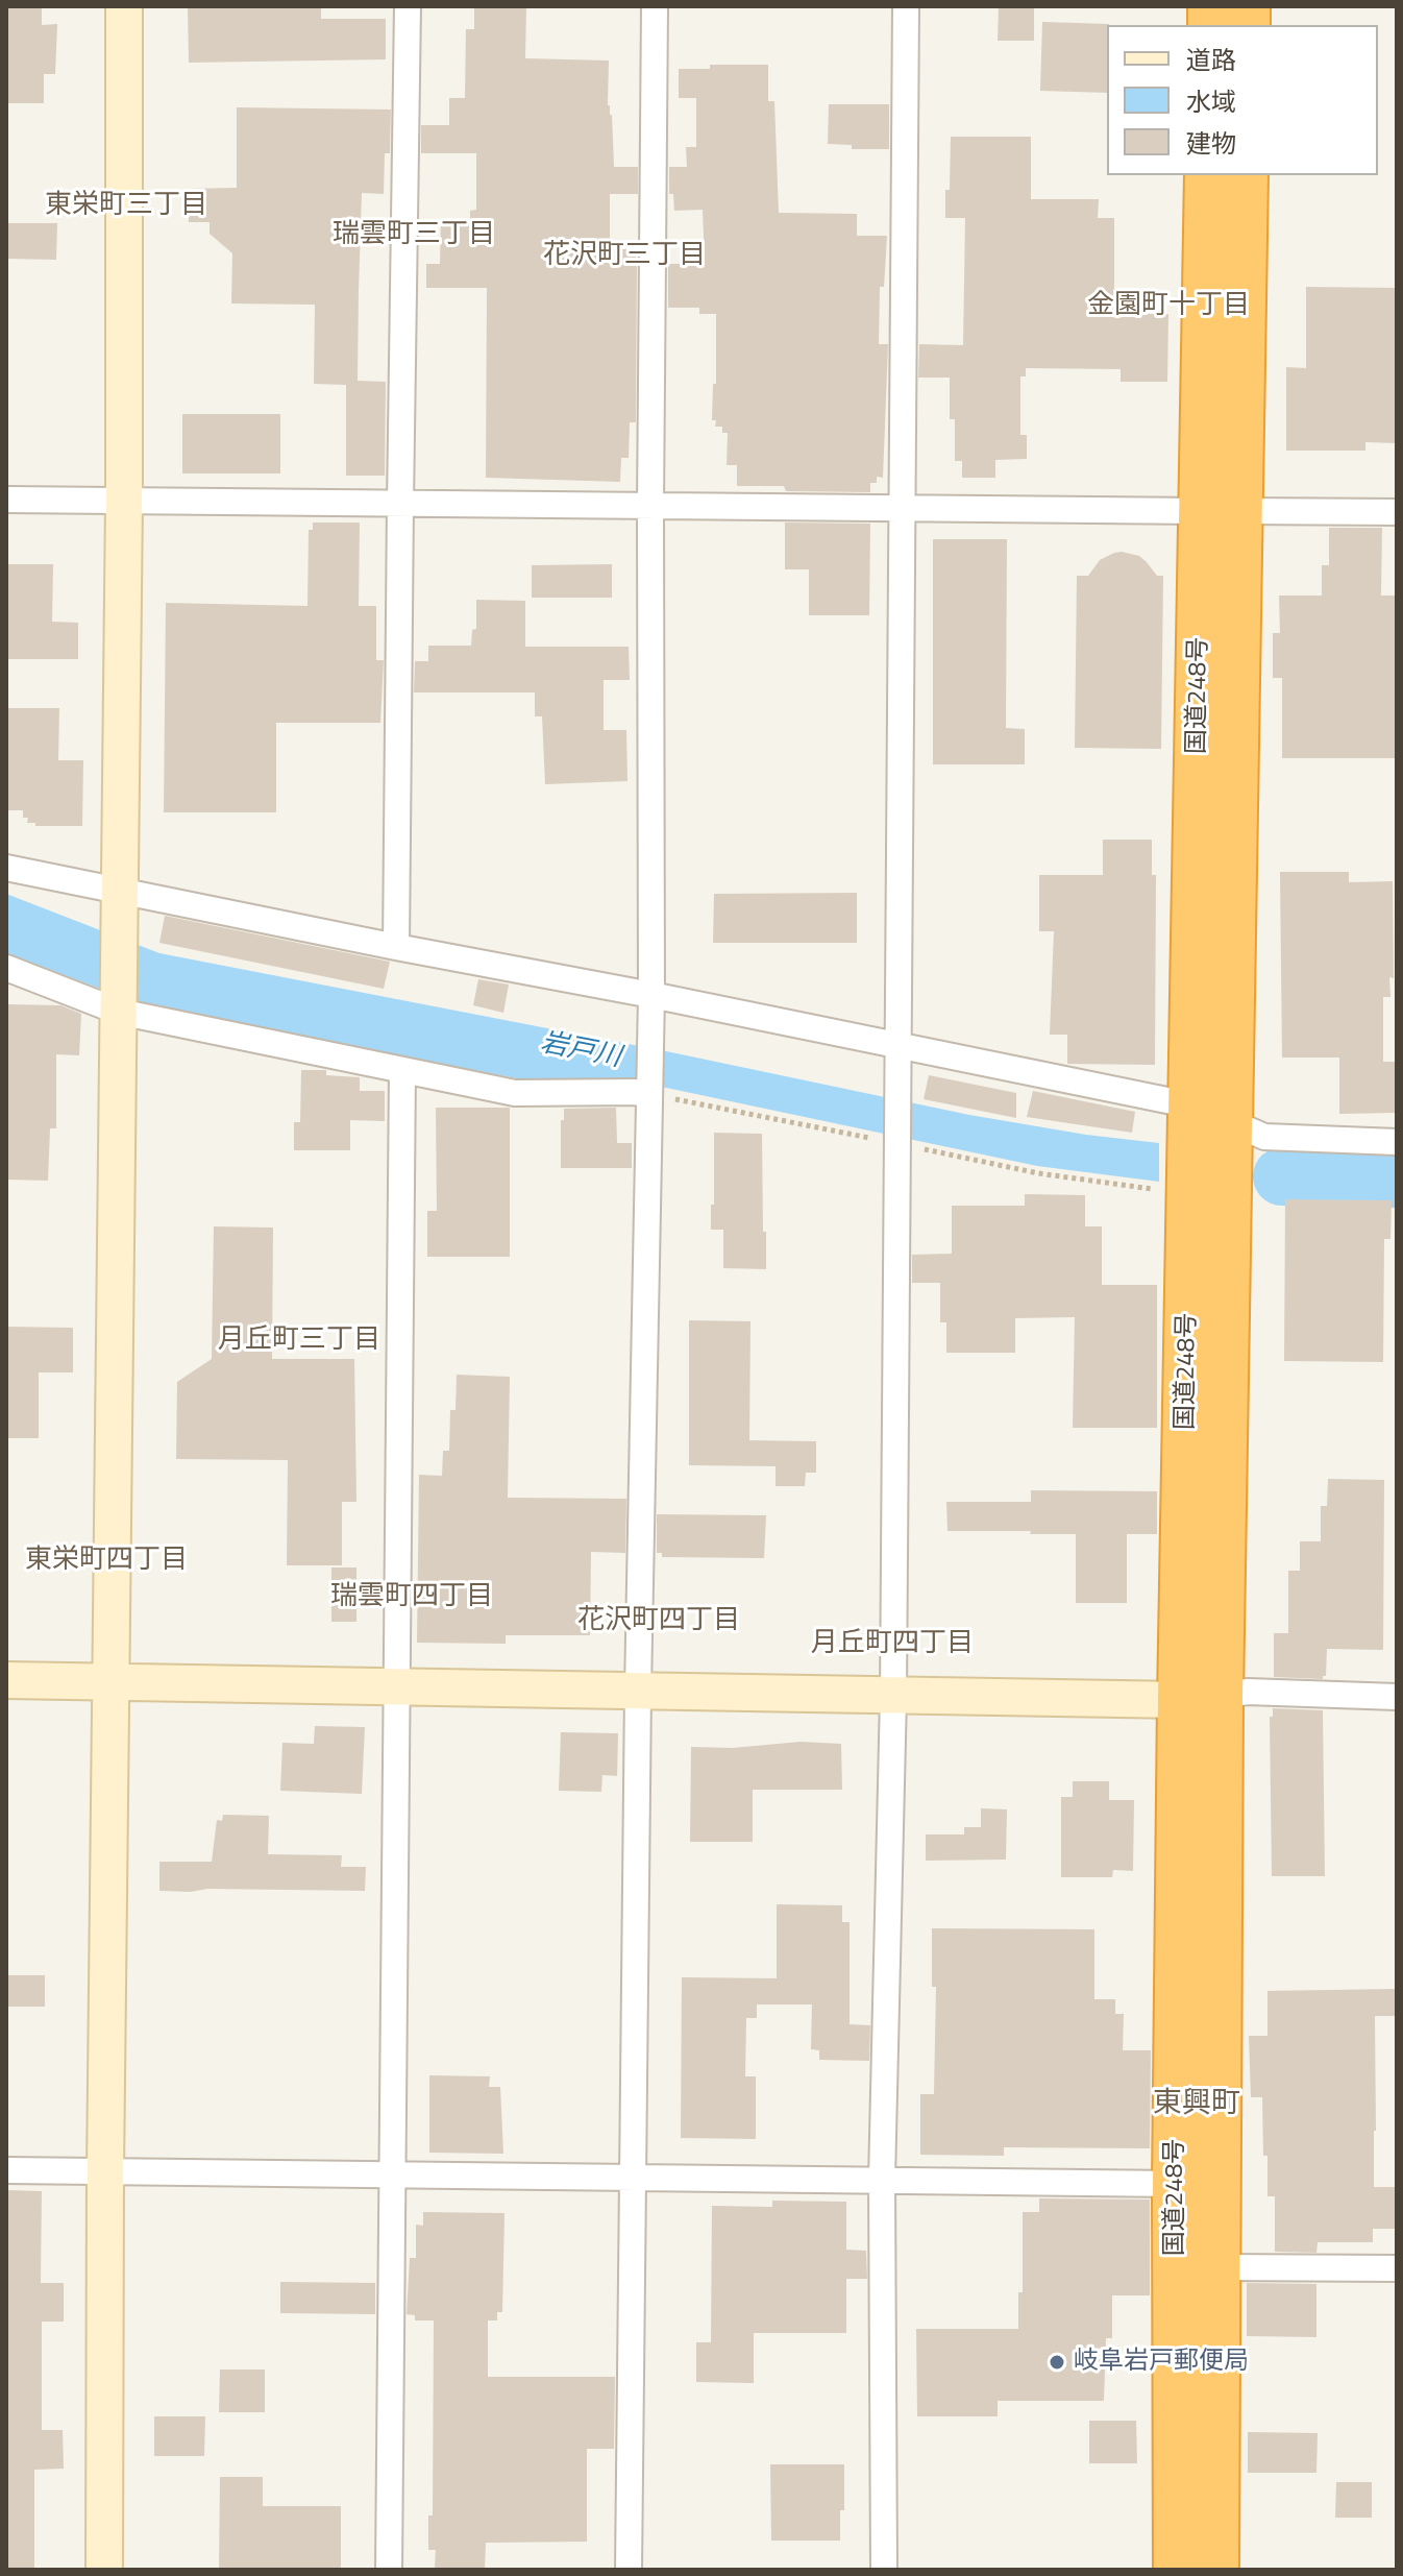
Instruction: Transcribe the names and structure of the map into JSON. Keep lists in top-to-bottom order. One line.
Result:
{"streets":{"highway":["国道248号"]},"districts":["東栄町三丁目","瑞雲町三丁目","花沢町三丁目","金園町十丁目","月丘町三丁目","東栄町四丁目","瑞雲町四丁目","花沢町四丁目","月丘町四丁目","東興町"],"water":["岩戸川"],"places":["岐阜岩戸郵便局"],"legend":["道路","水域","建物"]}
